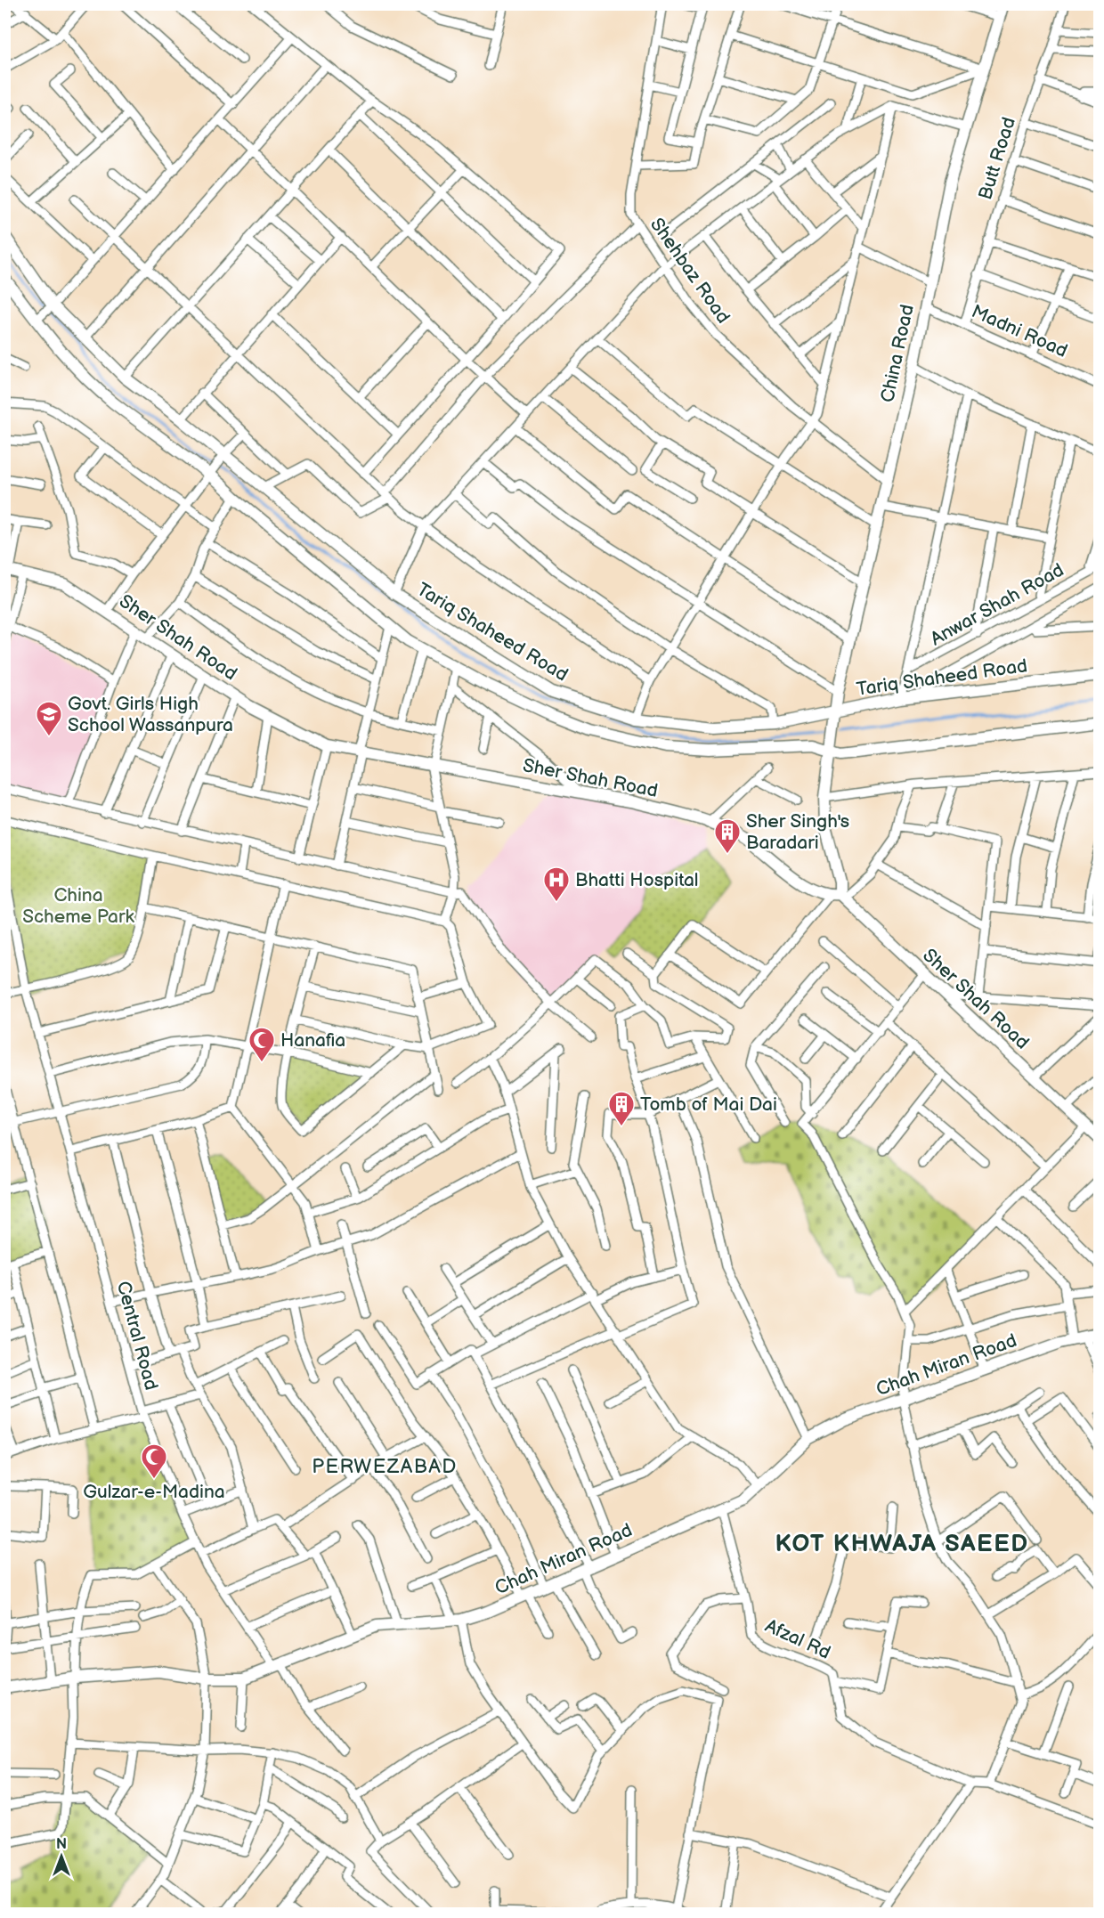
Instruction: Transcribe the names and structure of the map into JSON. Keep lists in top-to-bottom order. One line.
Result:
{"streets":{"main road":["China Road","Tariq Shaheed Road","Sher Shah Road","Chah Miran Road"],"street":["Butt Road","Shehbaz Road","Madni Road","Anwar Shah Road","Central Road","Afzal Rd"]},"crossings":[["Butt Road","Madni Road"],["Shehbaz Road","China Road"],["Madni Road","China Road"],["China Road","Tariq Shaheed Road"],["Anwar Shah Road","Tariq Shaheed Road"],["Central Road","Chah Miran Road"],["Chah Miran Road","Afzal Rd"]],"districts":["PERWEZABAD","KOT KHWAJA SAEED"],"parks":["China Scheme Park"],"places":{"school or university":["Govt. Girls High School Wassanpura"],"building":["Sher Singh's Baradari","Tomb of Mai Dai"],"hospital":["Bhatti Hospital"],"mosque":["Hanafia","Gulzar-e-Madina"]},"north":"top"}
